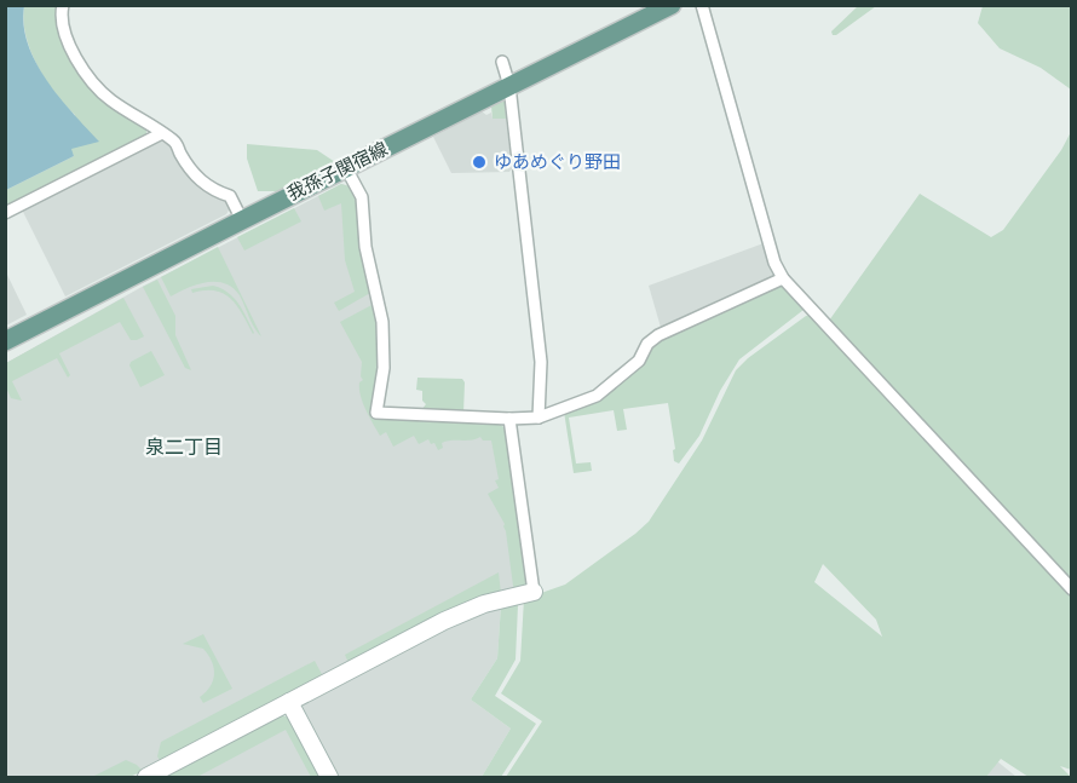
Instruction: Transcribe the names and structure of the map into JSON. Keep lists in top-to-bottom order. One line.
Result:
{"streets":{"main road":["我孫子関宿線"]},"districts":["泉二丁目"],"places":["ゆあめぐり野田"]}
